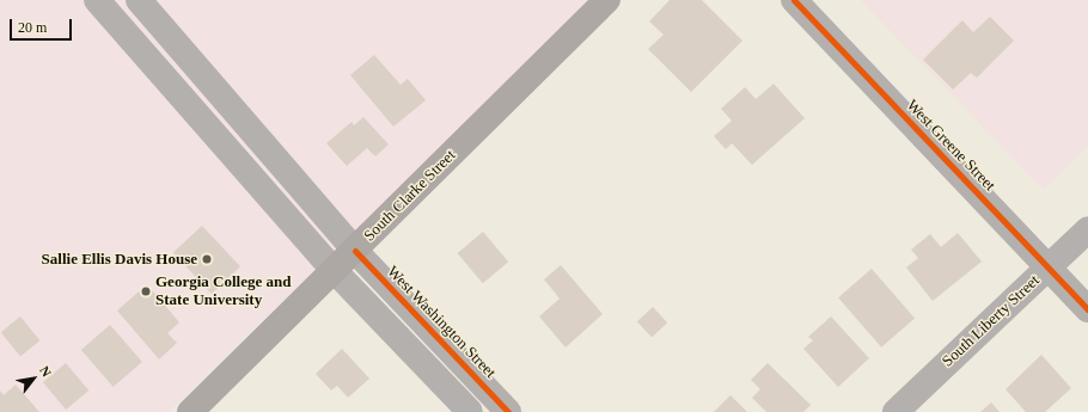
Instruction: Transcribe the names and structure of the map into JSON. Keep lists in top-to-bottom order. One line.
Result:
{"streets":{"main road":["South Clarke Street"],"street":["West Greene Street","South Liberty Street","West Washington Street"]},"crossings":[["West Greene Street","South Liberty Street"],["South Clarke Street","West Washington Street"]],"places":["Sallie Ellis Davis House","Georgia College and State University"],"scale_bar":"20 m","north":"top right"}
